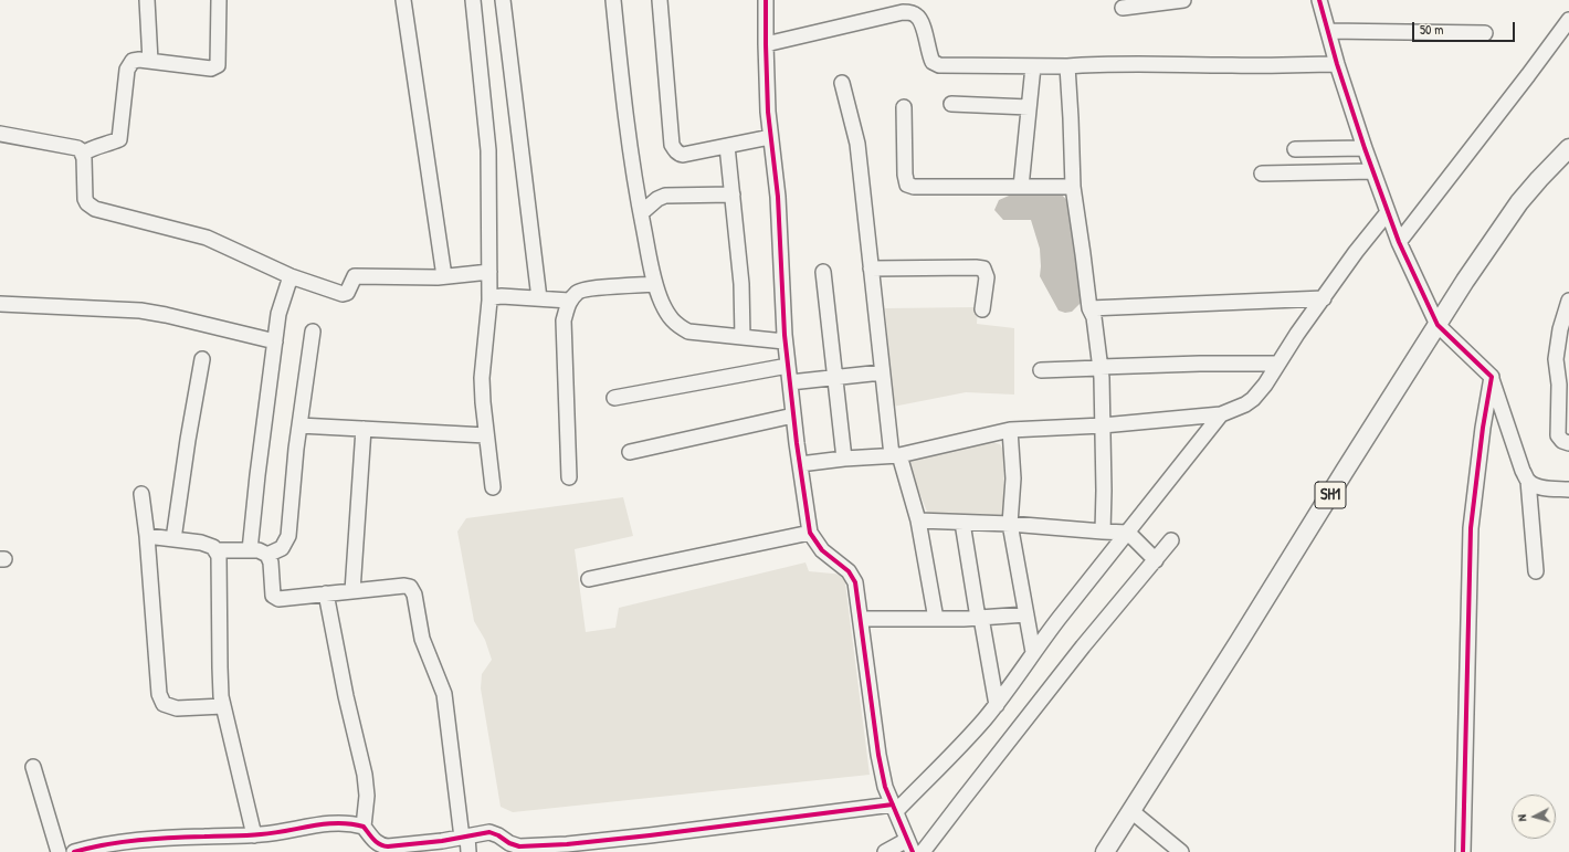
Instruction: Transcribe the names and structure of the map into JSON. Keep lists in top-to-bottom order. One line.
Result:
{"streets":{"main road":["SH1"]},"scale_bar":"50 m","north":"left"}
